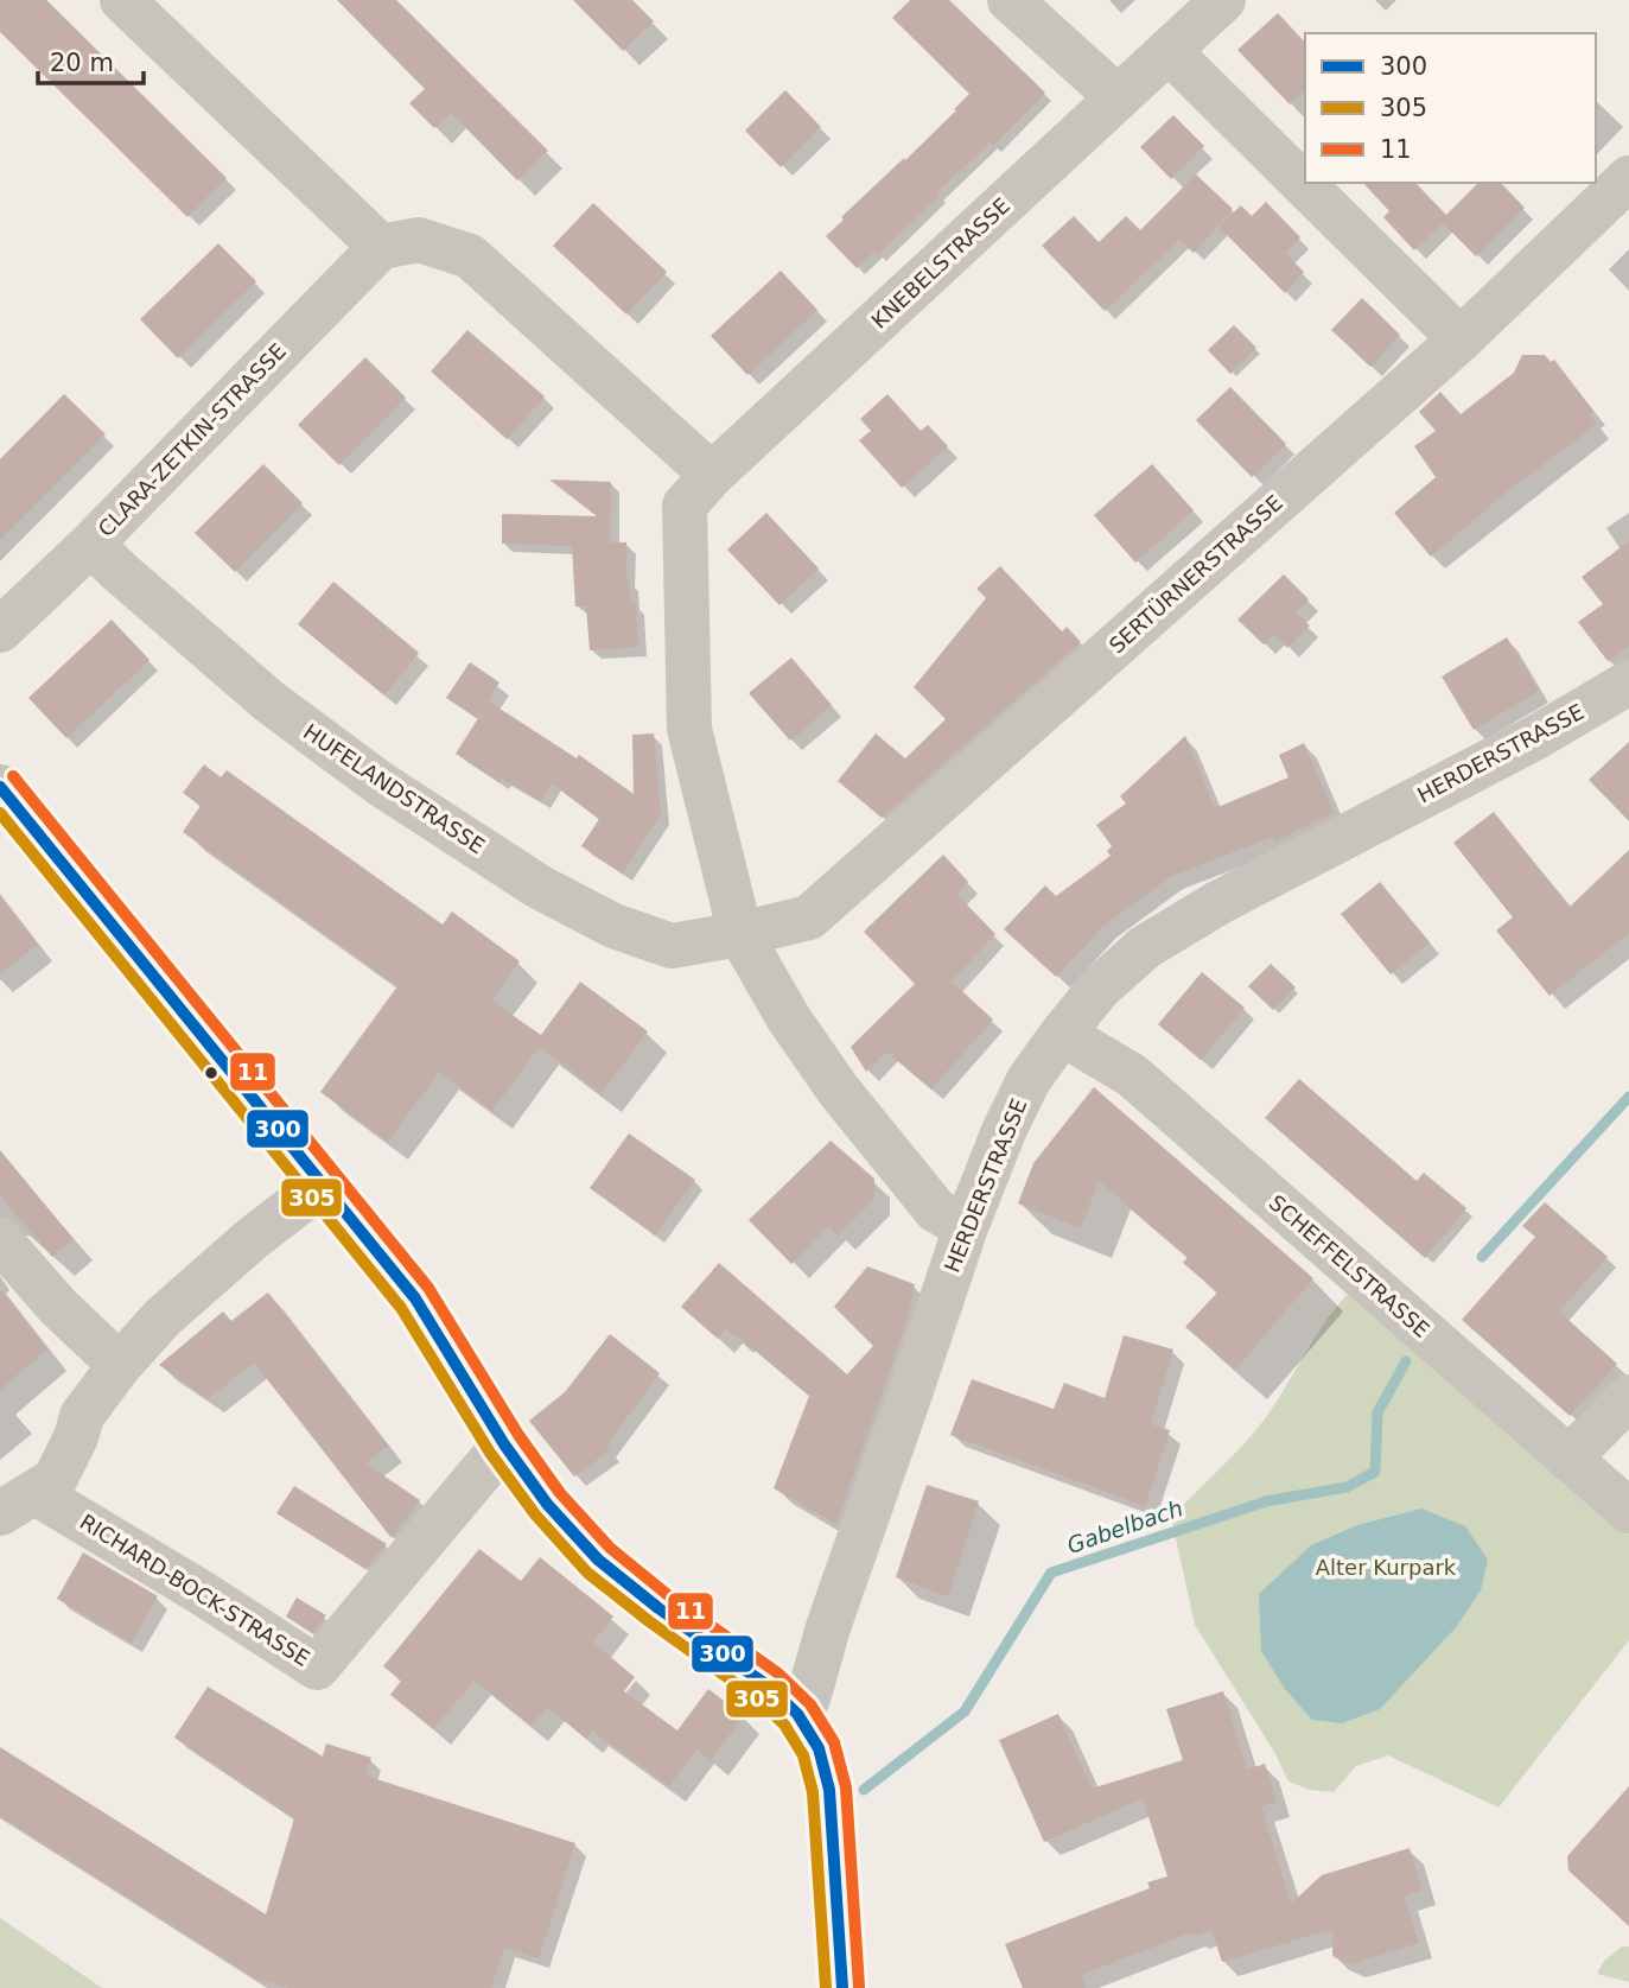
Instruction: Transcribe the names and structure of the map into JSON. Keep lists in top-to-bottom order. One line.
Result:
{"streets":{"street":["KNEBELSTRASSE","CLARA-ZETKIN-STRASSE","SERTÜRNERSTRASSE","HERDERSTRASSE","HUFELANDSTRASSE","SCHEFFELSTRASSE","RICHARD-BOCK-STRASSE"]},"crossings":[["KNEBELSTRASSE","SERTÜRNERSTRASSE"],["KNEBELSTRASSE","HERDERSTRASSE"],["KNEBELSTRASSE","HUFELANDSTRASSE"],["CLARA-ZETKIN-STRASSE","HUFELANDSTRASSE"],["SERTÜRNERSTRASSE","HUFELANDSTRASSE"],["HERDERSTRASSE","SCHEFFELSTRASSE"]],"water":["Gabelbach"],"parks":["Alter Kurpark"],"lines":["transit line 11","transit line 300","transit line 305"],"legend":["300","305","11"],"scale_bar":"20 m"}
